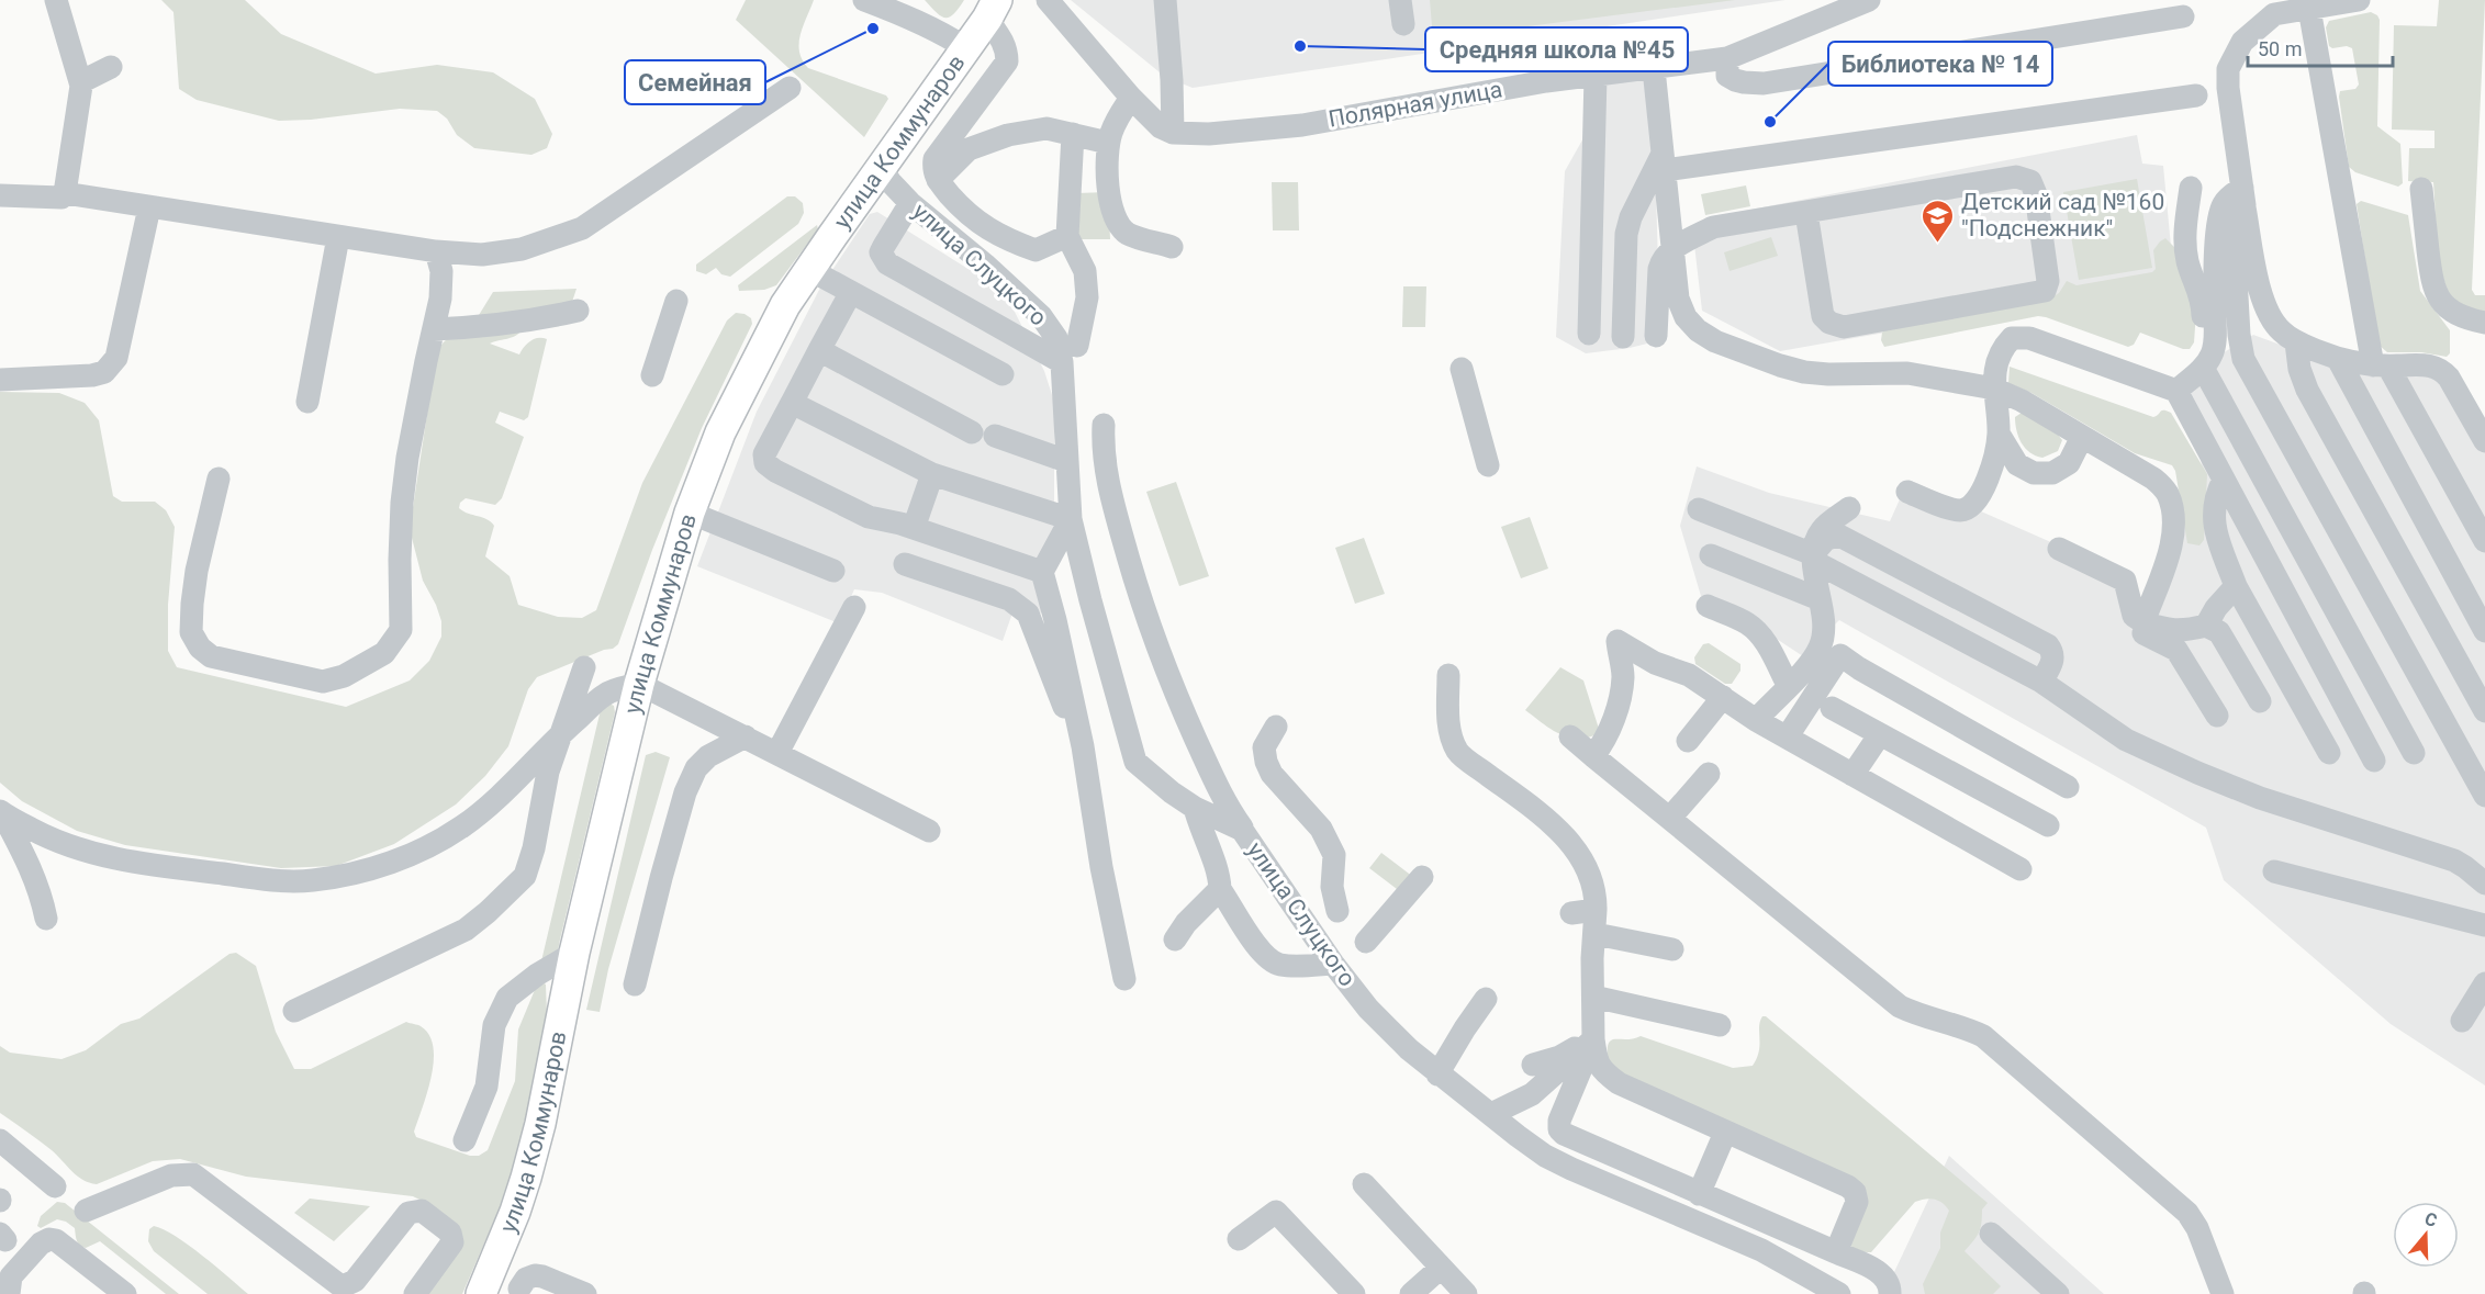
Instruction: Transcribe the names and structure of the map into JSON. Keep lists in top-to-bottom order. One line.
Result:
{"streets":{"main road":["улица Коммунаров"],"street":["Полярная улица","улица Слуцкого"]},"crossings":[["улица Коммунаров","улица Слуцкого"]],"places":{"other":["Семейная","Средняя школа №45","Библиотека № 14"],"school or university":["Детский сад №160 \"Подснежник\""]},"scale_bar":"50 m","north":"top"}
